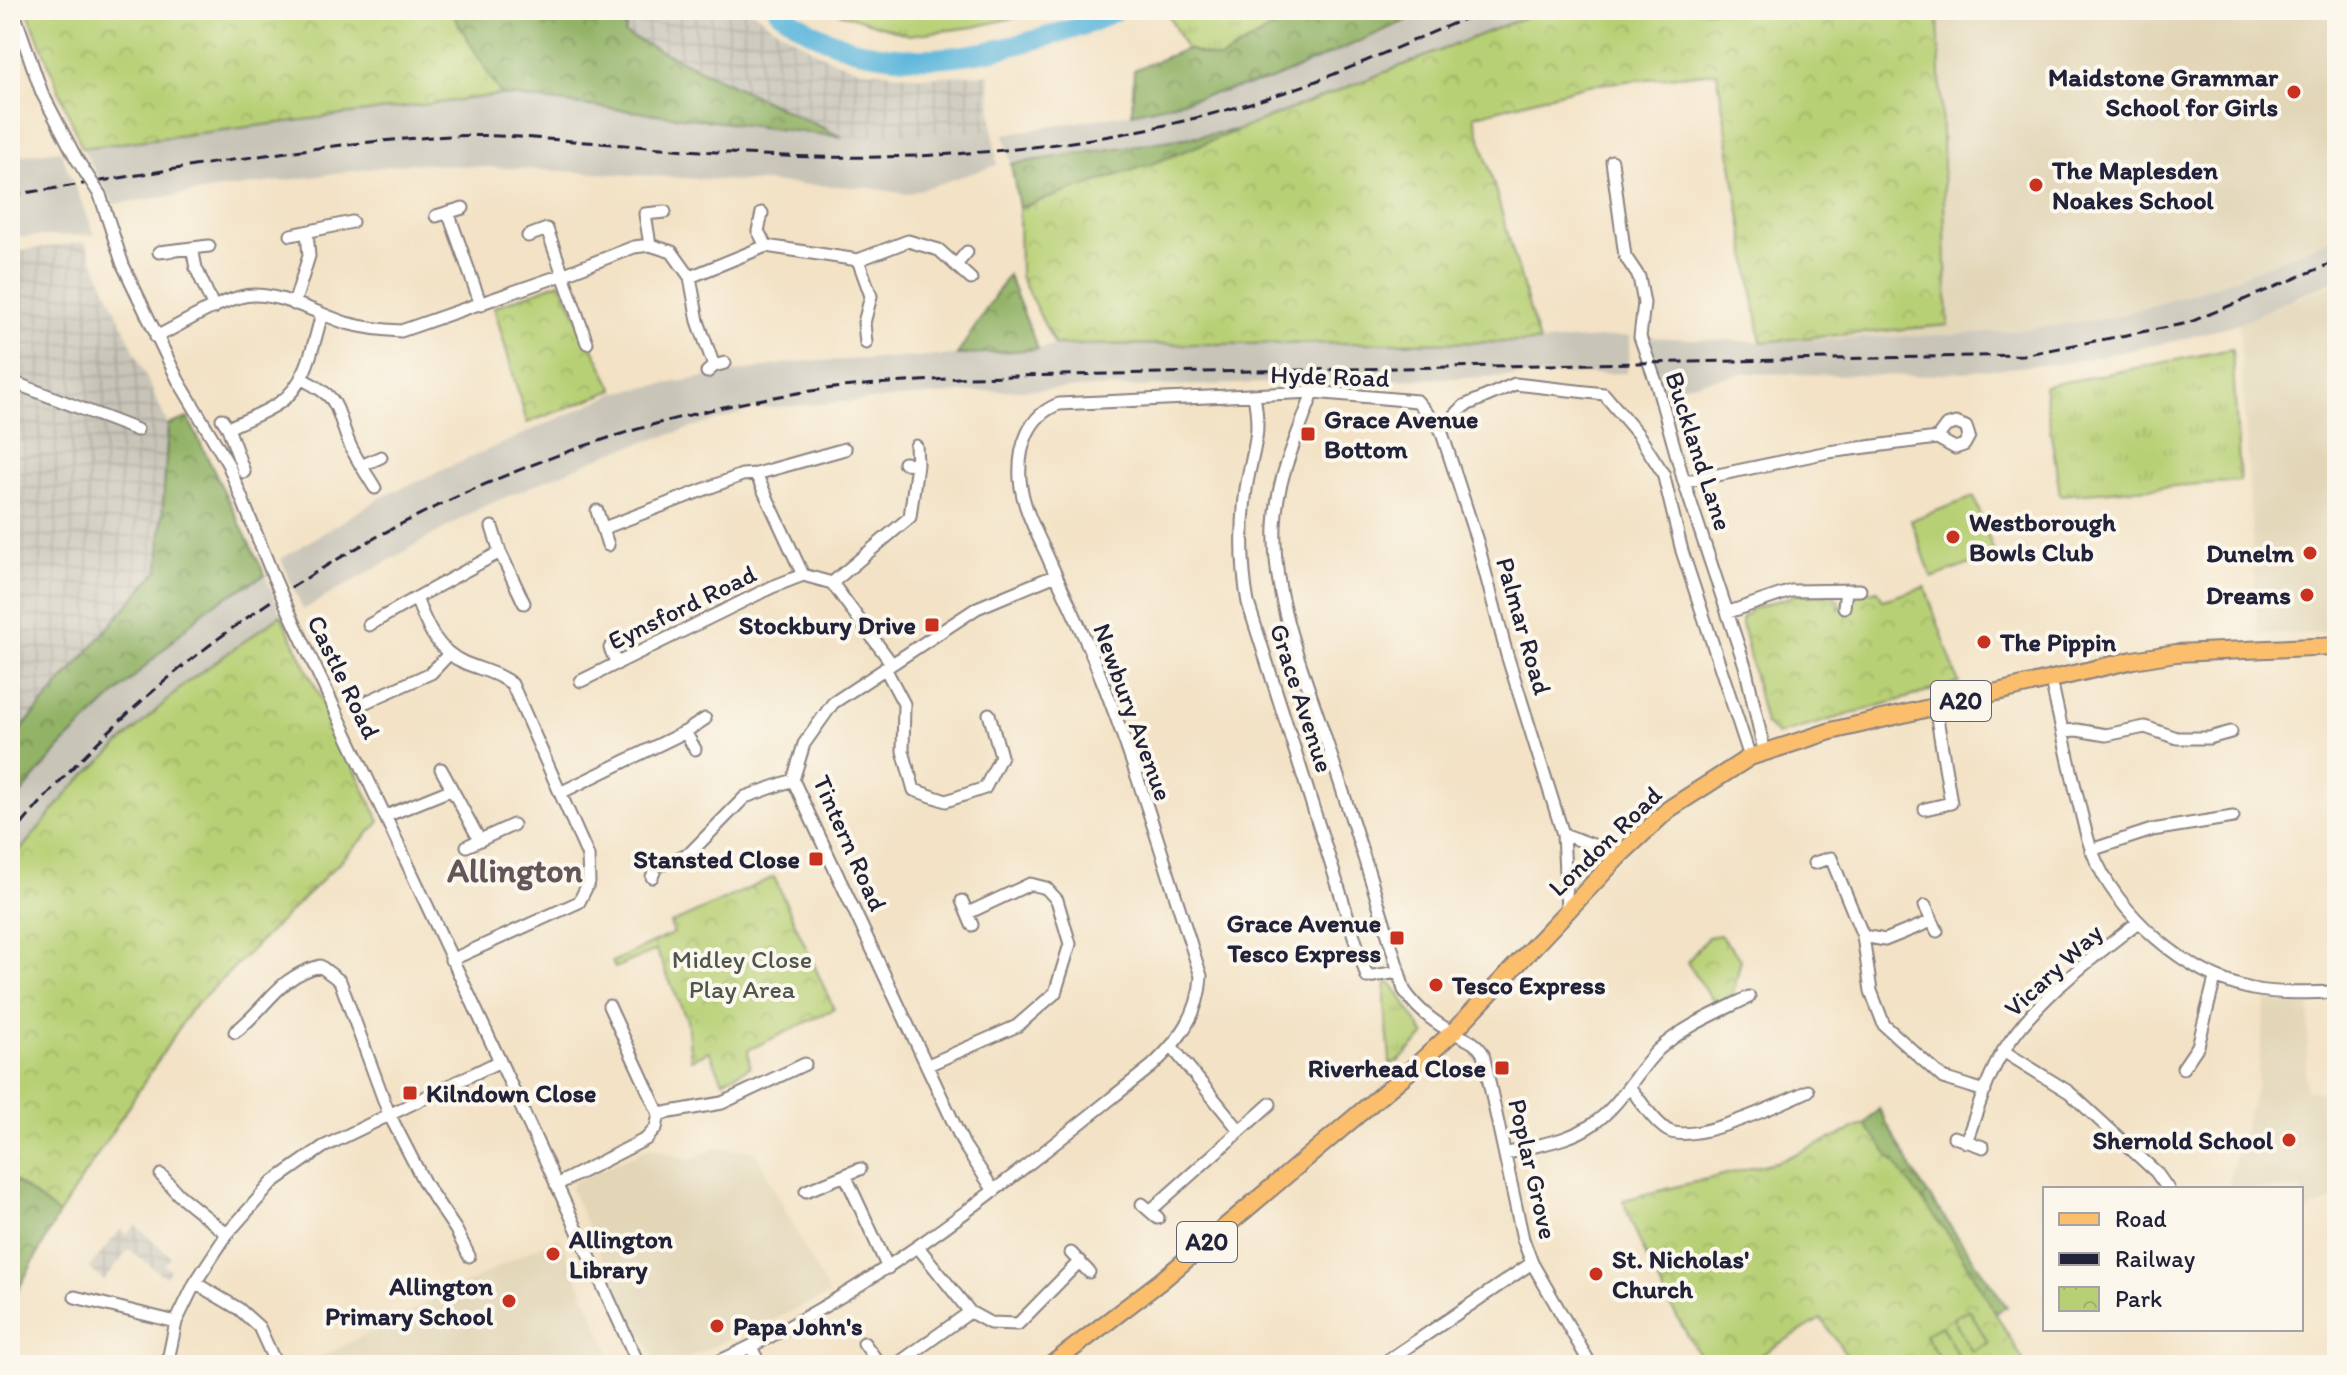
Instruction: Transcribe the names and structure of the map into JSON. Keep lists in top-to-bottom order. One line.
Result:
{"streets":{"main road":["A20","London Road"],"street":["Hyde Road","Buckland Lane","Eynsford Road","Palmar Road","Castle Road","Grace Avenue","Newbury Avenue","Tintern Road","Vicary Way","Poplar Grove"]},"crossings":[["Hyde Road","Buckland Lane"],["Hyde Road","Palmar Road"],["Hyde Road","Grace Avenue"],["Hyde Road","Newbury Avenue"],["Buckland Lane","Palmar Road"],["Buckland Lane","London Road"],["Palmar Road","London Road"],["Grace Avenue","London Road"],["Grace Avenue","Poplar Grove"],["Newbury Avenue","Tintern Road"],["London Road","Poplar Grove"]],"districts":["Allington"],"parks":["Midley Close Play Area"],"places":{"other":["Maidstone Grammar School for Girls","The Maplesden Noakes School","Westborough Bowls Club","Dunelm","Dreams","The Pippin","Tesco Express","Shernold School","Allington Library","St. Nicholas' Church","Allington Primary School","Papa John's"],"transit":["Grace Avenue Bottom","Stockbury Drive","Stansted Close","Grace Avenue Tesco Express","Riverhead Close","Kilndown Close"]},"legend":["Road","Railway","Park"]}
